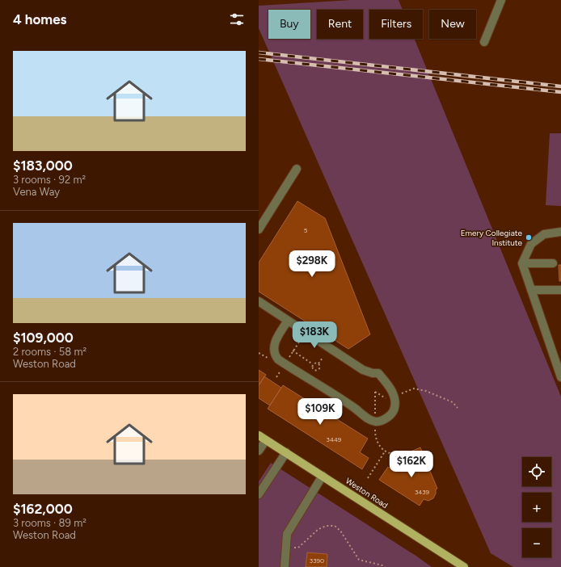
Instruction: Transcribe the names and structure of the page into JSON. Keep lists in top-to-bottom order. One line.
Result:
{"streets":{"main road":["Weston Road"]},"places":["Emery Collegiate Institute"],"house_numbers":["5","3449","3439","3390"],"page":{"heading":"4 homes","chip":["Buy","Rent","Filters","New"],"list":[{"name":"$183,000","note":"3 rooms · 92 m² · Vena Way"},{"name":"$109,000","note":"2 rooms · 58 m² · Weston Road"},{"name":"$162,000","note":"3 rooms · 89 m² · Weston Road"}],"price":["$298K","$183K","$109K","$162K"],"map_buttons":["+","−"]}}
